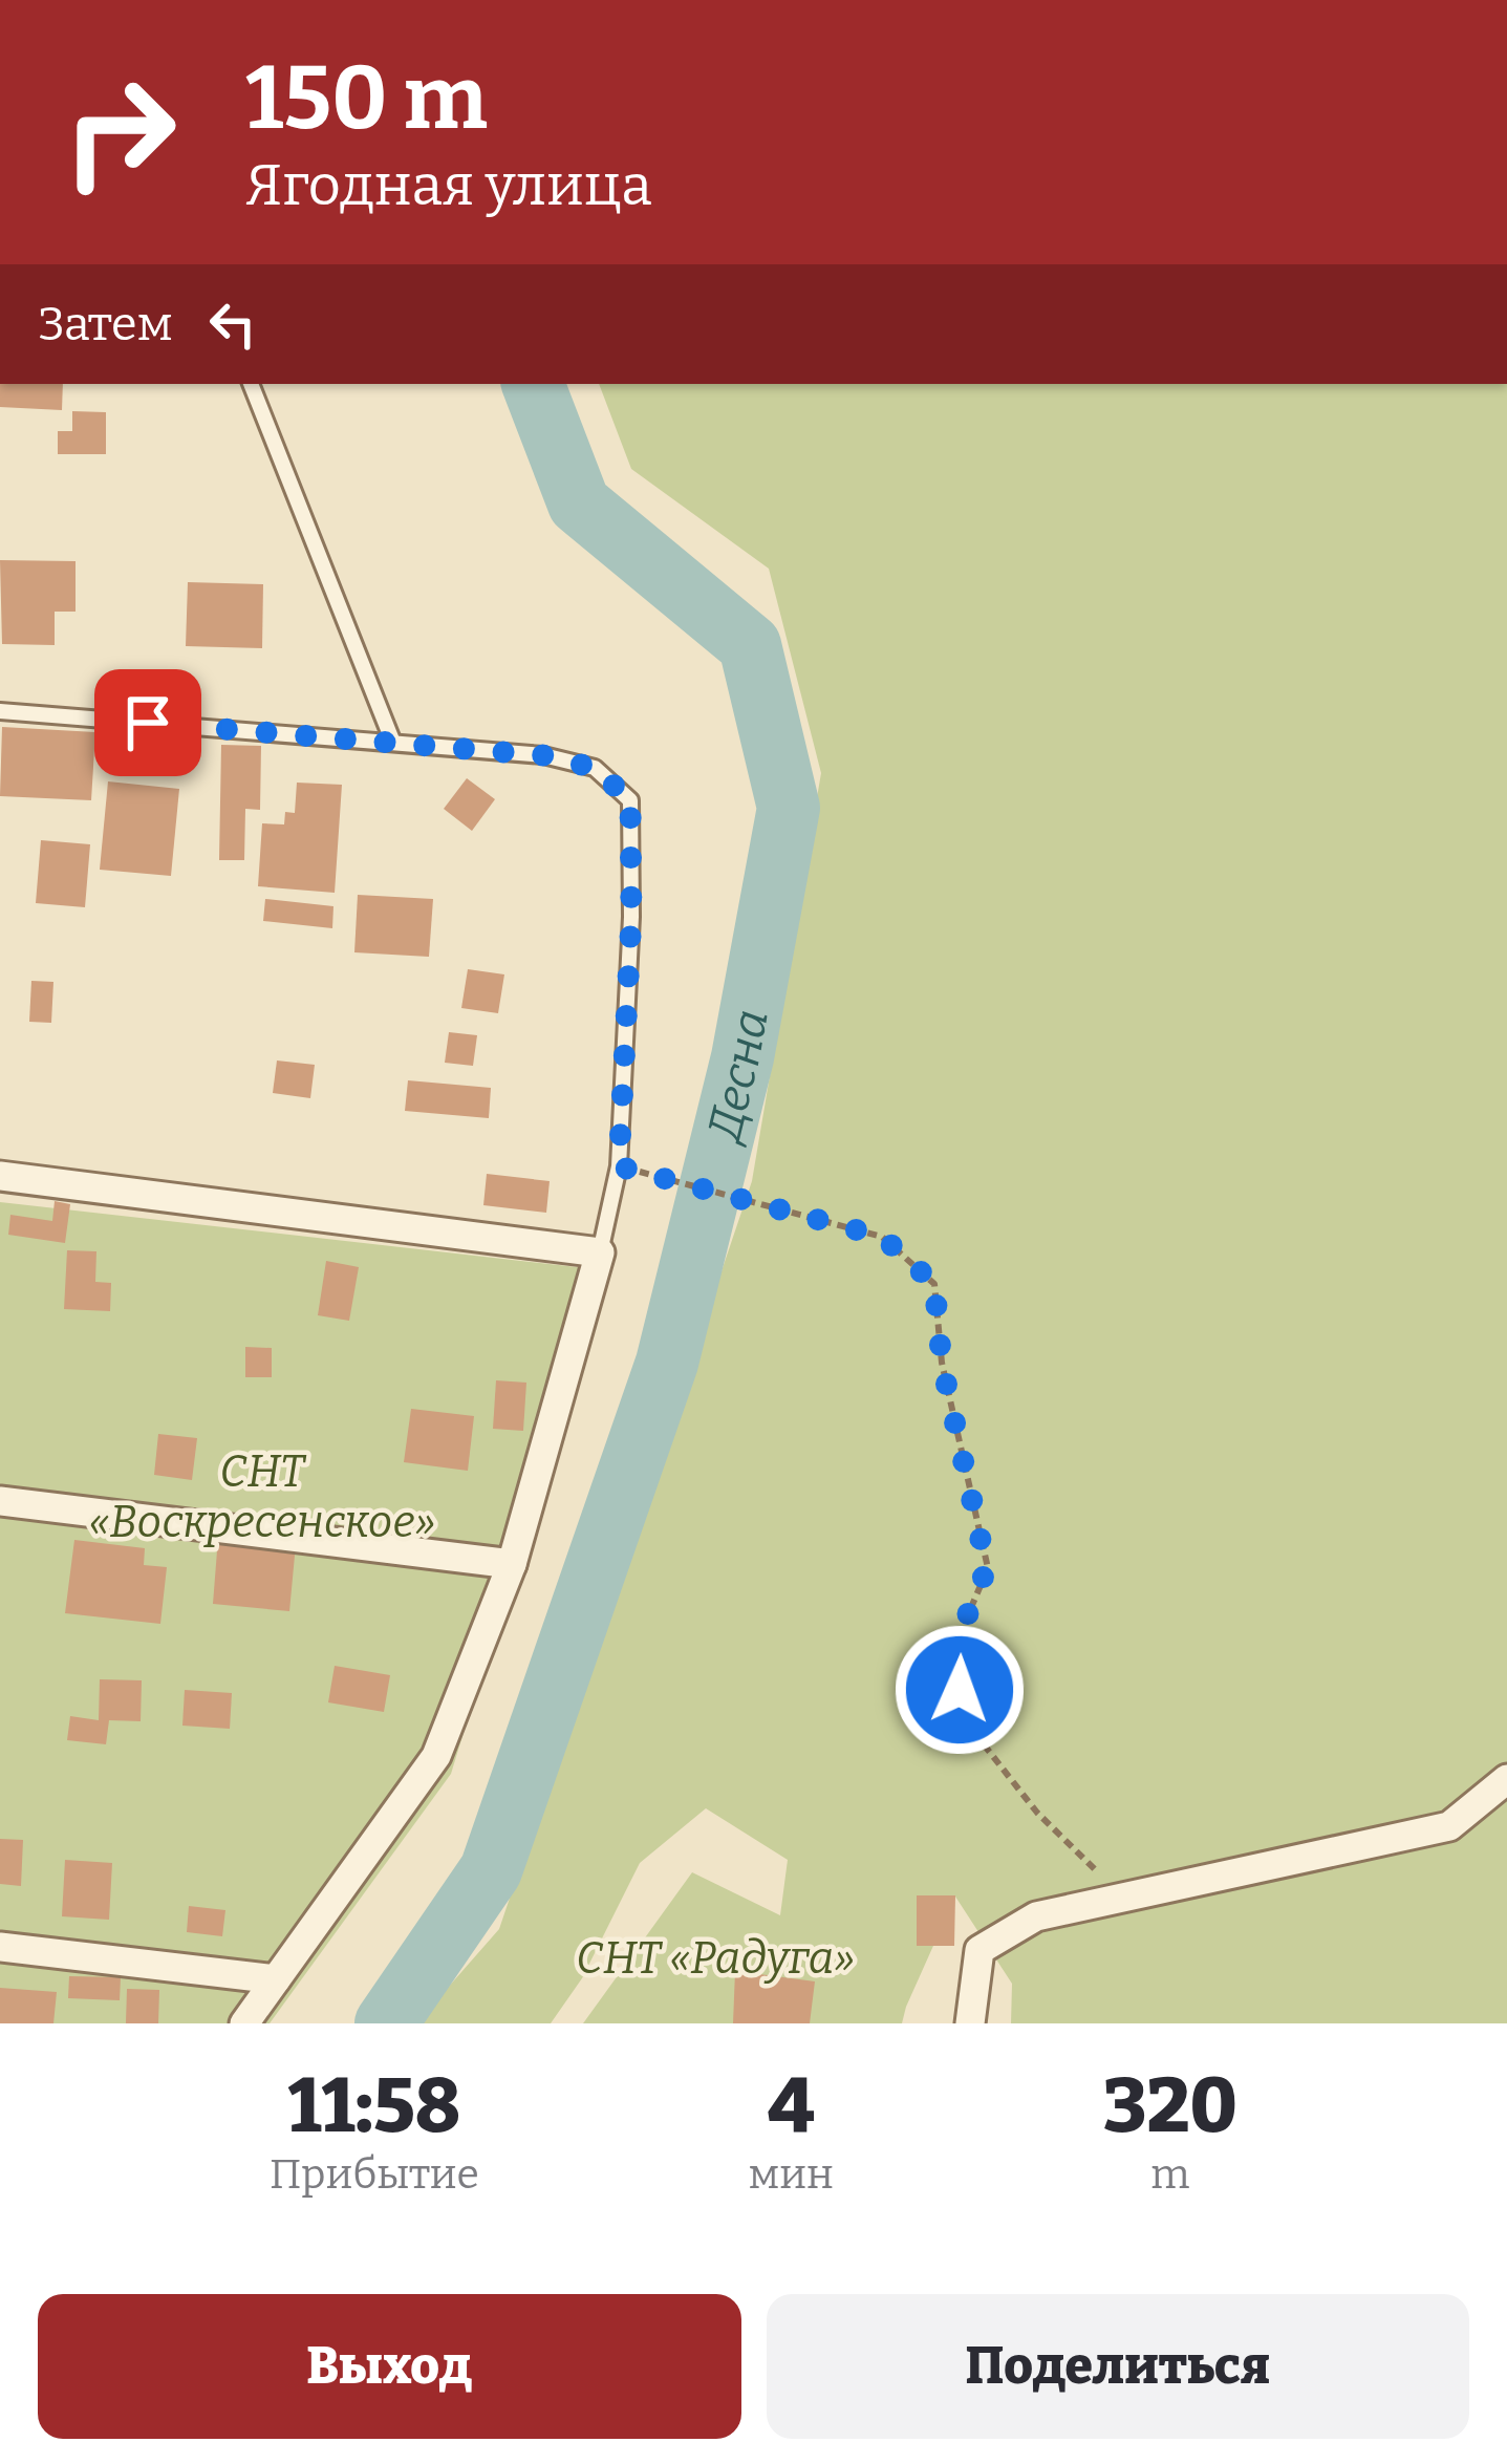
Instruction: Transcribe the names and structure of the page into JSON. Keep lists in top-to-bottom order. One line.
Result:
{"water":["Десна"],"parks":["СНТ «Воскресенское»","СНТ «Радуга»"],"page":{"turn":["150 m","Ягодная улица"],"then":"Затем","eta":["11:58","Прибытие","4","мин","320","m"],"buttons":["Выход","Поделиться"]}}
